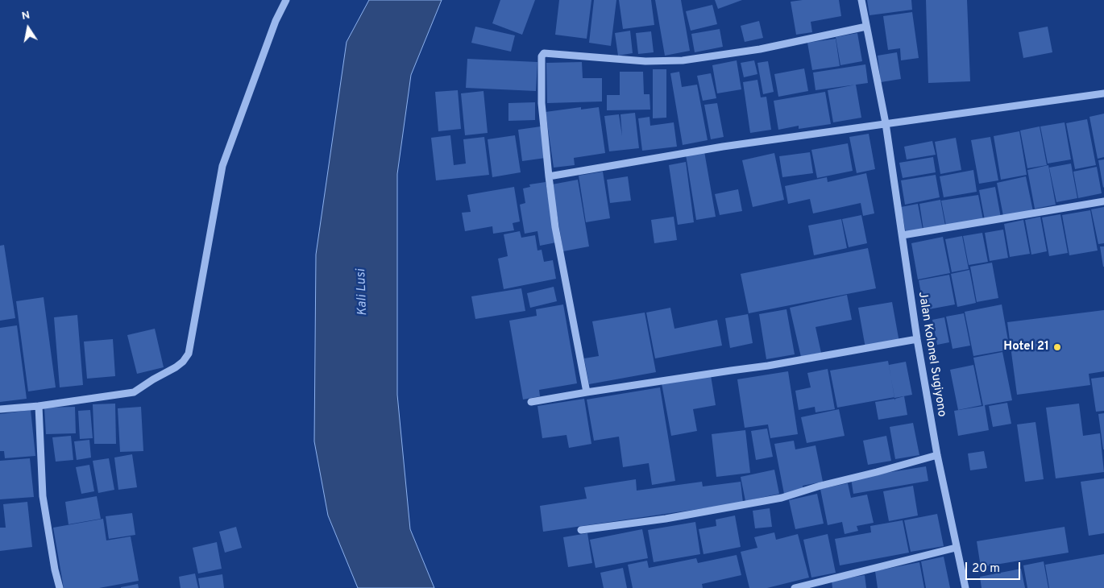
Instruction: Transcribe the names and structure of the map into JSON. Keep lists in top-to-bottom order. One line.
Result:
{"streets":{"street":["Jalan Kolonel Sugiyono"]},"water":["Kali Lusi"],"places":["Hotel 21"],"scale_bar":"20 m","north":"top"}
